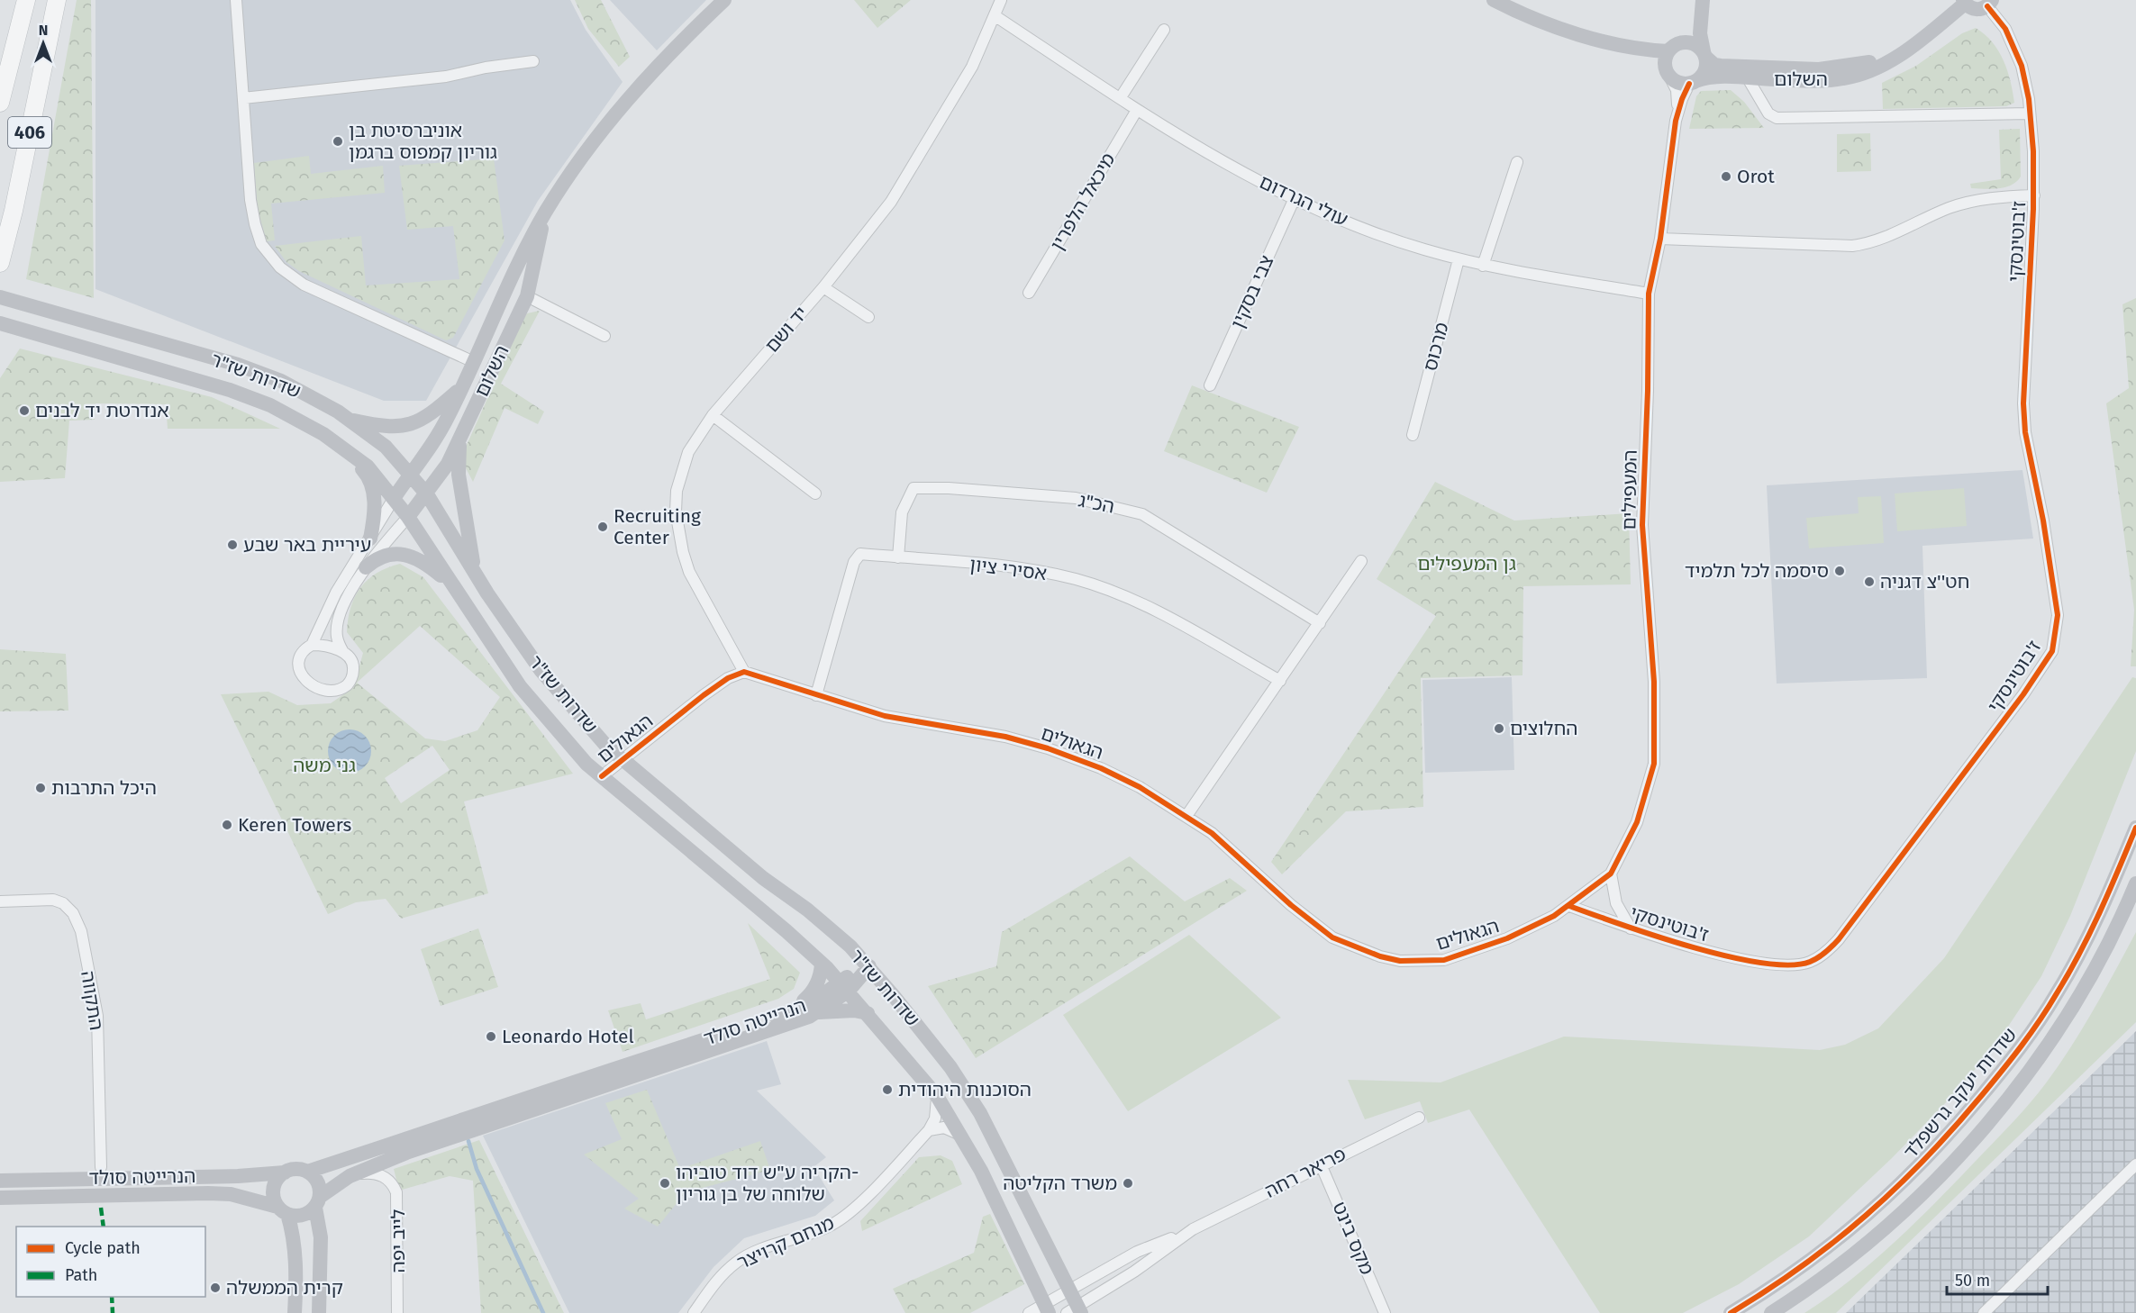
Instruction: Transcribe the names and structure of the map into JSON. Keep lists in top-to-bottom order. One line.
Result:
{"streets":{"main road":["השלום","406","שדרות שז\"ר","הנרייטה סולד","שדרות יעקב גרשפלד"],"street":["עולי הגרדום","מיכאל הלפרין","ז'בוטינסקי","צבי בסקין","יד ושם","מרכוס","המעפילים","הכ\"ג","אסירי ציון","הגאולים","התקווה","פריאר רחה","מקס בינט","לייב יפה","מנחם קרויצר"]},"crossings":[["השלום","שדרות שז\"ר"],["השלום","המעפילים"],["עולי הגרדום","מיכאל הלפרין"],["עולי הגרדום","צבי בסקין"],["עולי הגרדום","יד ושם"],["עולי הגרדום","מרכוס"],["עולי הגרדום","המעפילים"],["ז'בוטינסקי","המעפילים"],["ז'בוטינסקי","הגאולים"],["יד ושם","הגאולים"],["שדרות שז\"ר","הגאולים"],["שדרות שז\"ר","הנרייטה סולד"],["שדרות שז\"ר","פריאר רחה"],["שדרות שז\"ר","מנחם קרויצר"],["המעפילים","הגאולים"],["הכ\"ג","אסירי ציון"],["אסירי ציון","הגאולים"],["הנרייטה סולד","לייב יפה"],["פריאר רחה","מקס בינט"]],"parks":["גן המעפילים","גני משה"],"places":["אוניברסיטת בן גוריון קמפוס ברגמן","Orot","אנדרטת יד לבנים","Recruiting Center","עיריית באר שבע","סיסמה לכל תלמיד","חט''צ דגניה","החלוצים","היכל התרבות","Keren Towers","Leonardo Hotel","הסוכנות היהודית","הקריה ע\"ש דוד טוביהו- שלוחה של בן גוריון","משרד הקליטה","קרית הממשלה"],"legend":["Cycle path","Path"],"scale_bar":"50 m","north":"top"}
